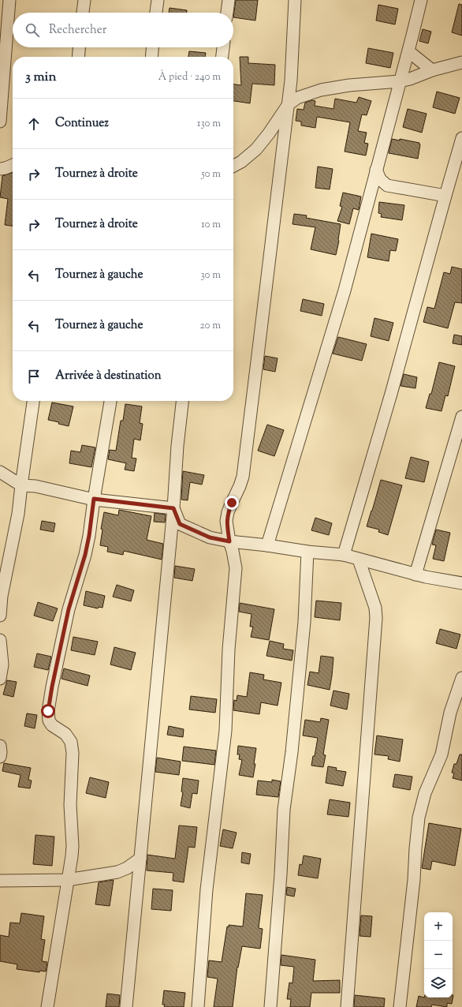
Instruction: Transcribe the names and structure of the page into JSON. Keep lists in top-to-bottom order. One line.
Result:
{"page":{"search":"Rechercher","heading":["3 min","À pied · 240 m"],"list":[["Continuez","130 m"],["Tournez à droite","50 m"],["Tournez à droite","10 m"],["Tournez à gauche","30 m"],["Tournez à gauche","20 m"],"Arrivée à destination"],"map_buttons":["+","−"]}}
